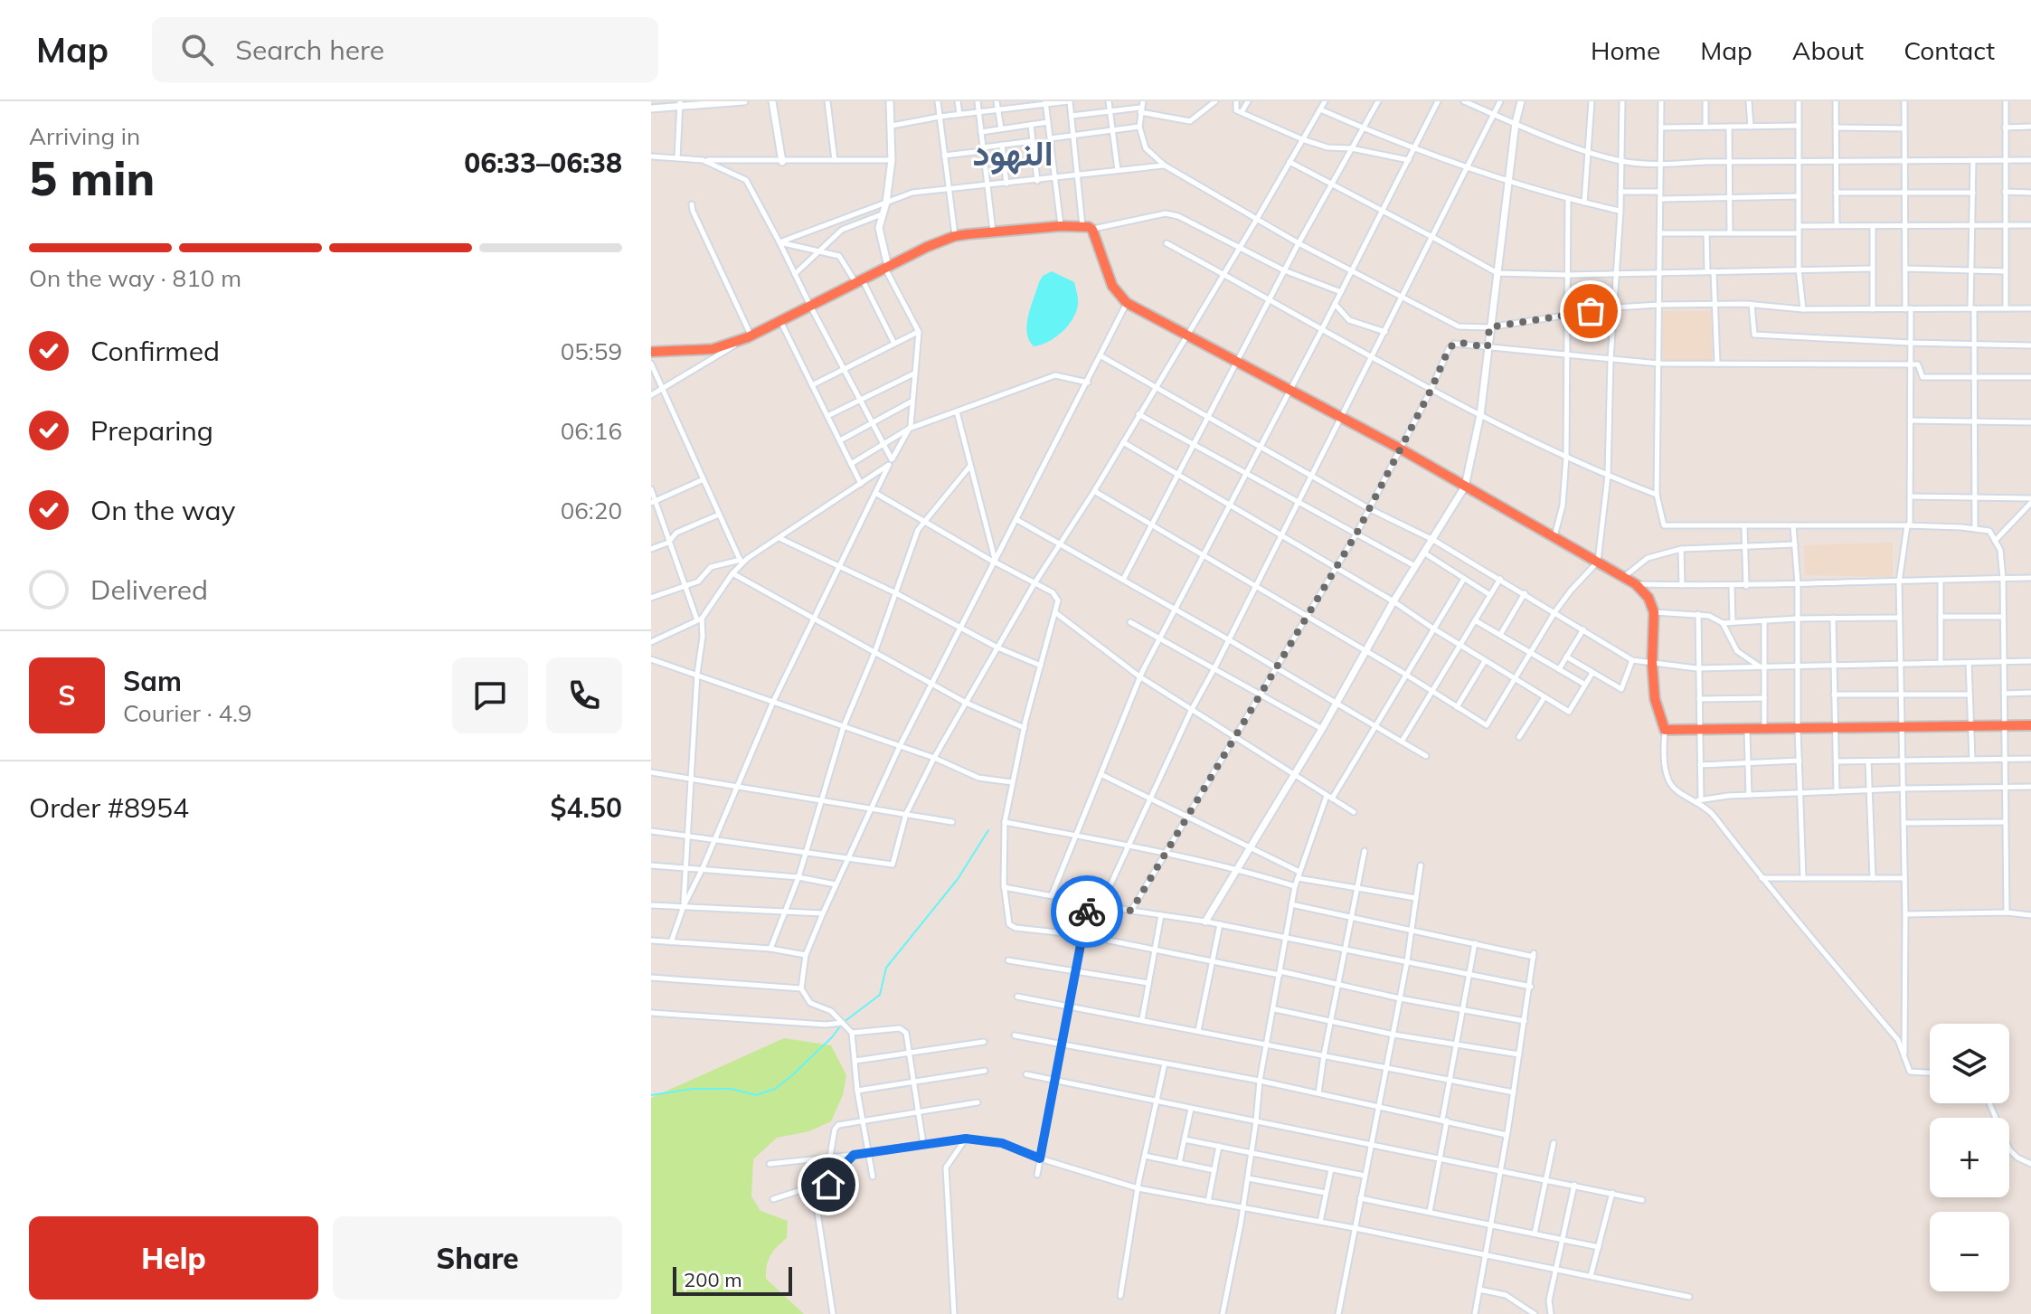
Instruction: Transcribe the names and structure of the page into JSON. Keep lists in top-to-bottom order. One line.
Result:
{"districts":["النهود"],"scale_bar":"200 m","page":{"header":"Map","search":"Search here","nav":["Home","Map","About","Contact"],"heading":["5 min","Arriving in","06:33–06:38"],"panel":["Sam","Courier · 4.9","Order #8954","$4.50"],"bar":"On the way · 810 m","list":[["Confirmed","05:59"],["Preparing","06:16"],["On the way","06:20"],"Delivered"],"round":"S","map_buttons":["+","−"],"buttons":["Help","Share"],"scale":"200 m"}}
